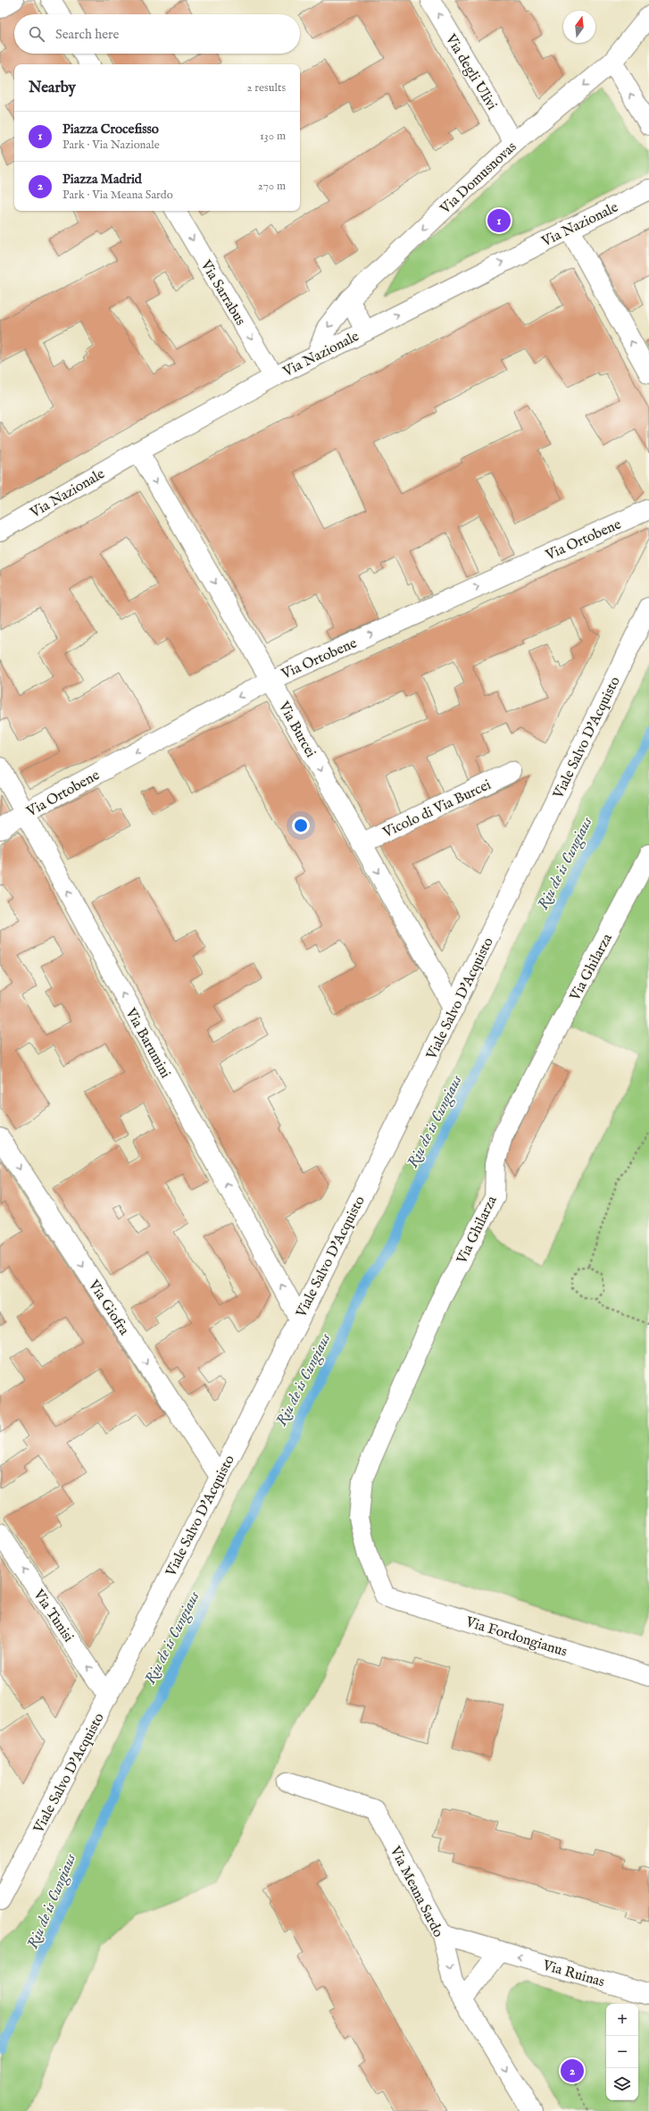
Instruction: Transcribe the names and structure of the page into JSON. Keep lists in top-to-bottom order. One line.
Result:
{"streets":{"street":["Via degli Ulivi","Via Domusnovas","Via Nazionale","Via Sarrabus","Via Ortobene","Via Burcei","Viale Salvo D'Acquisto","Vicolo di Via Burcei","Via Ghilarza","Via Barumini","Via Giofra","Via Tunisi","Via Fordongianus","Via Meana Sardo","Via Ruinas"]},"crossings":[["Via degli Ulivi","Via Domusnovas"],["Via Domusnovas","Via Nazionale"],["Via Nazionale","Via Sarrabus"],["Via Nazionale","Via Burcei"],["Via Ortobene","Via Burcei"],["Via Ortobene","Via Barumini"],["Via Burcei","Viale Salvo D'Acquisto"],["Via Burcei","Vicolo di Via Burcei"],["Viale Salvo D'Acquisto","Via Barumini"],["Viale Salvo D'Acquisto","Via Giofra"],["Viale Salvo D'Acquisto","Via Tunisi"],["Via Ghilarza","Via Fordongianus"],["Via Meana Sardo","Via Ruinas"]],"one_way":["Via degli Ulivi","Via Domusnovas","Via Sarrabus","Via Burcei","Via Barumini","Via Giofra","Via Tunisi","Via Meana Sardo","Via Ruinas"],"water":["Riu de is Cungiaus"],"north":"top","page":{"search":"Search here","heading":["Nearby","2 results"],"list":[{"mark":"1","name":"Piazza Crocefisso","note":"Park · Via Nazionale","value":"130 m"},{"mark":"2","name":"Piazza Madrid","note":"Park · Via Meana Sardo","value":"270 m"}],"pins":["1","2"],"map_buttons":["+","−"]}}
